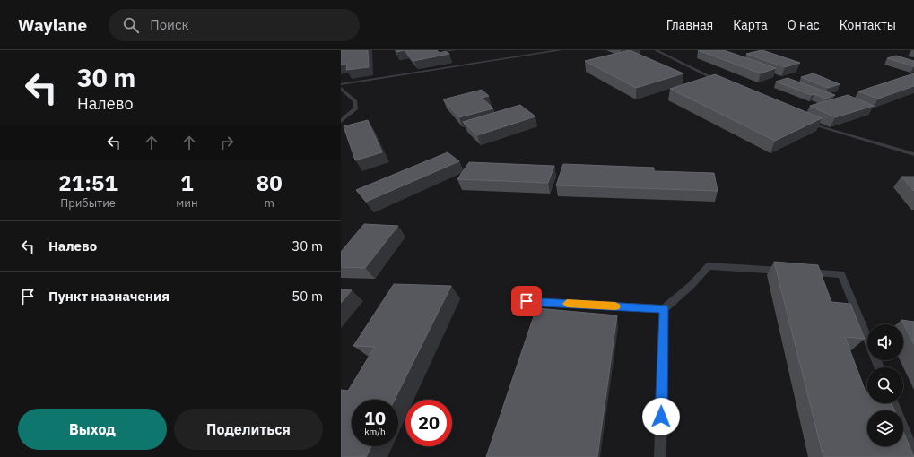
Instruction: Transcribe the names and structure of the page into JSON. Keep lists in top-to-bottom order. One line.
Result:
{"page":{"header":"Waylane","search":"Поиск","nav":["Главная","Карта","О нас","Контакты"],"turn":["30 m","Налево"],"eta":["21:51","Прибытие","1","мин","80","m"],"list":[{"name":"Налево","value":"30 m"},{"name":"Пункт назначения","value":"50 m"}],"speed":"10 km/h","limit":"20","buttons":["Выход","Поделиться"]}}
